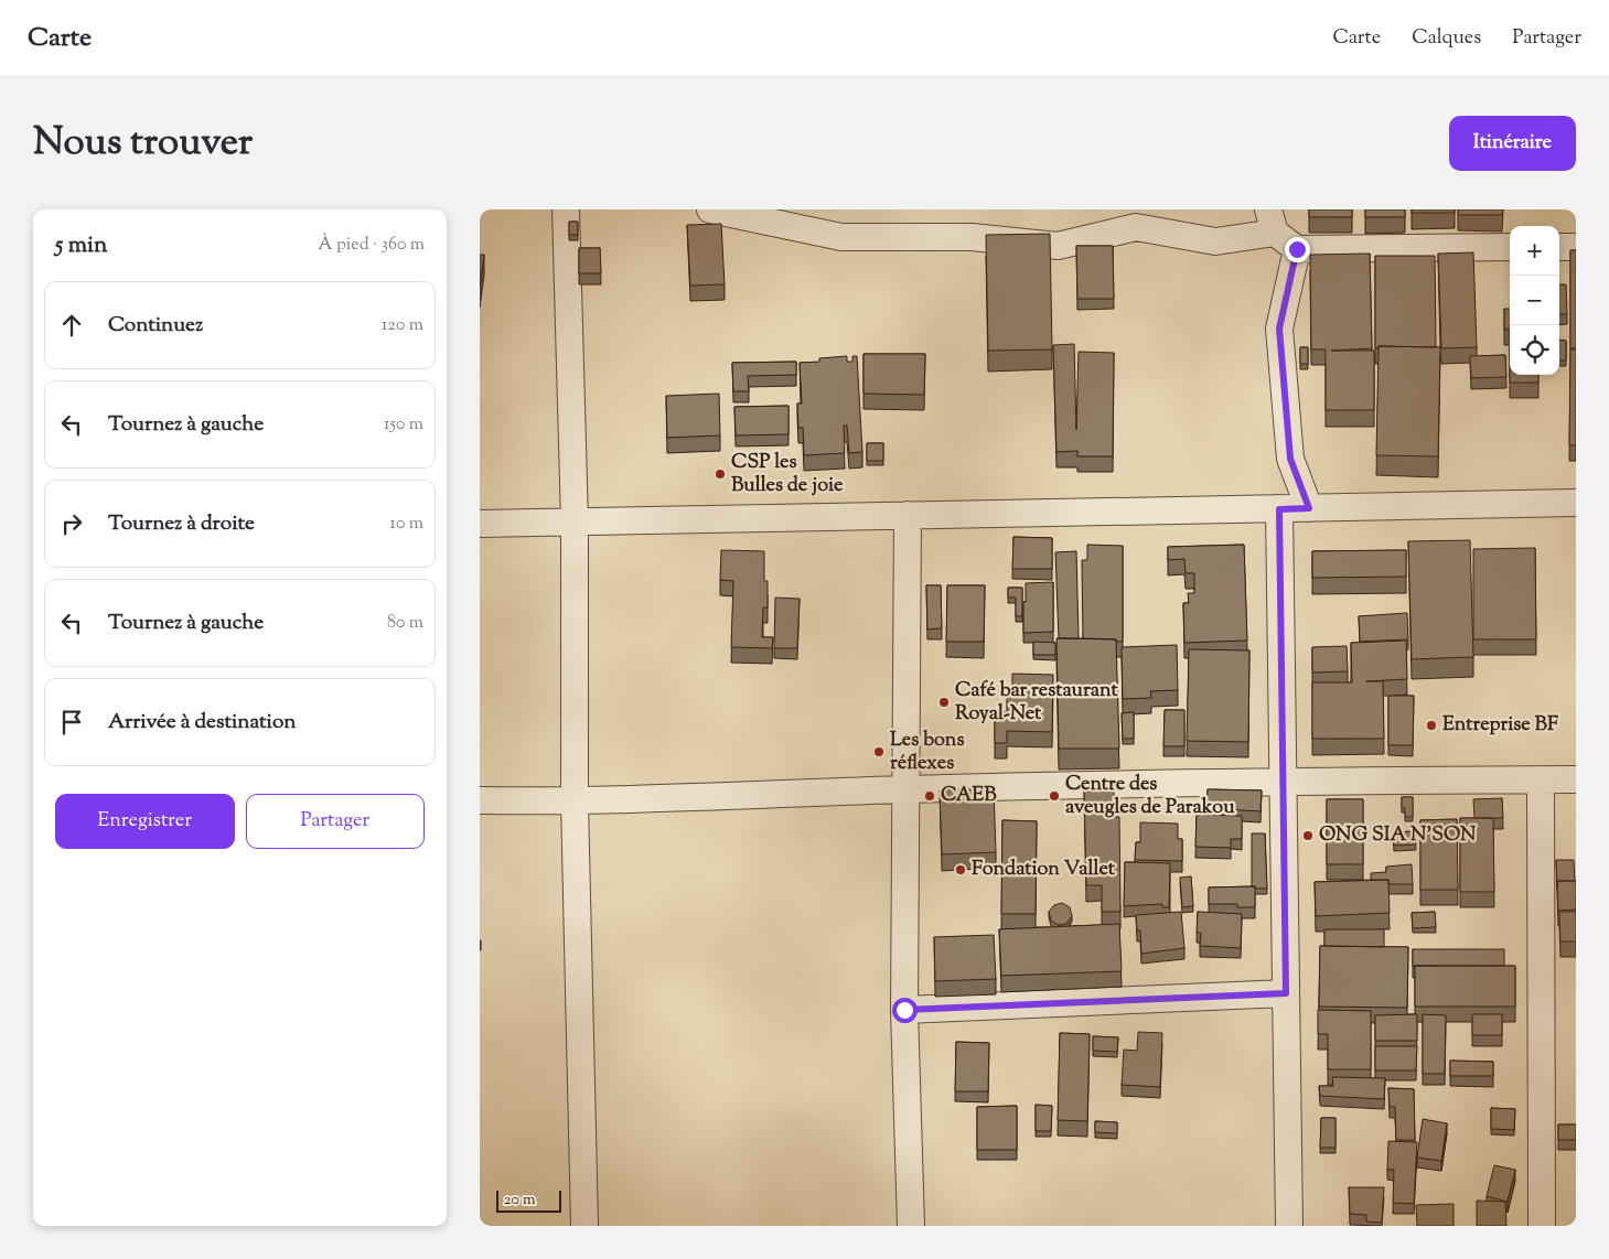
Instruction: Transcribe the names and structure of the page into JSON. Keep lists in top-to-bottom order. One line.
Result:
{"places":["CSP les Bulles de joie","Café bar restaurant Royal-Net","Entreprise BF","Les bons réflexes","CAEB","Centre des aveugles de Parakou","ONG SIA N'SON","Fondation Vallet"],"scale_bar":"20 m","page":{"header":"Carte","nav":["Carte","Calques","Partager"],"title":"Nous trouver","buttons":["Itinéraire",["Enregistrer","Partager"]],"heading":["5 min","À pied · 360 m"],"map_buttons":["+","−"],"list":[["Continuez","120 m"],["Tournez à gauche","150 m"],["Tournez à droite","10 m"],["Tournez à gauche","80 m"],"Arrivée à destination"],"scale":"20 m"}}
